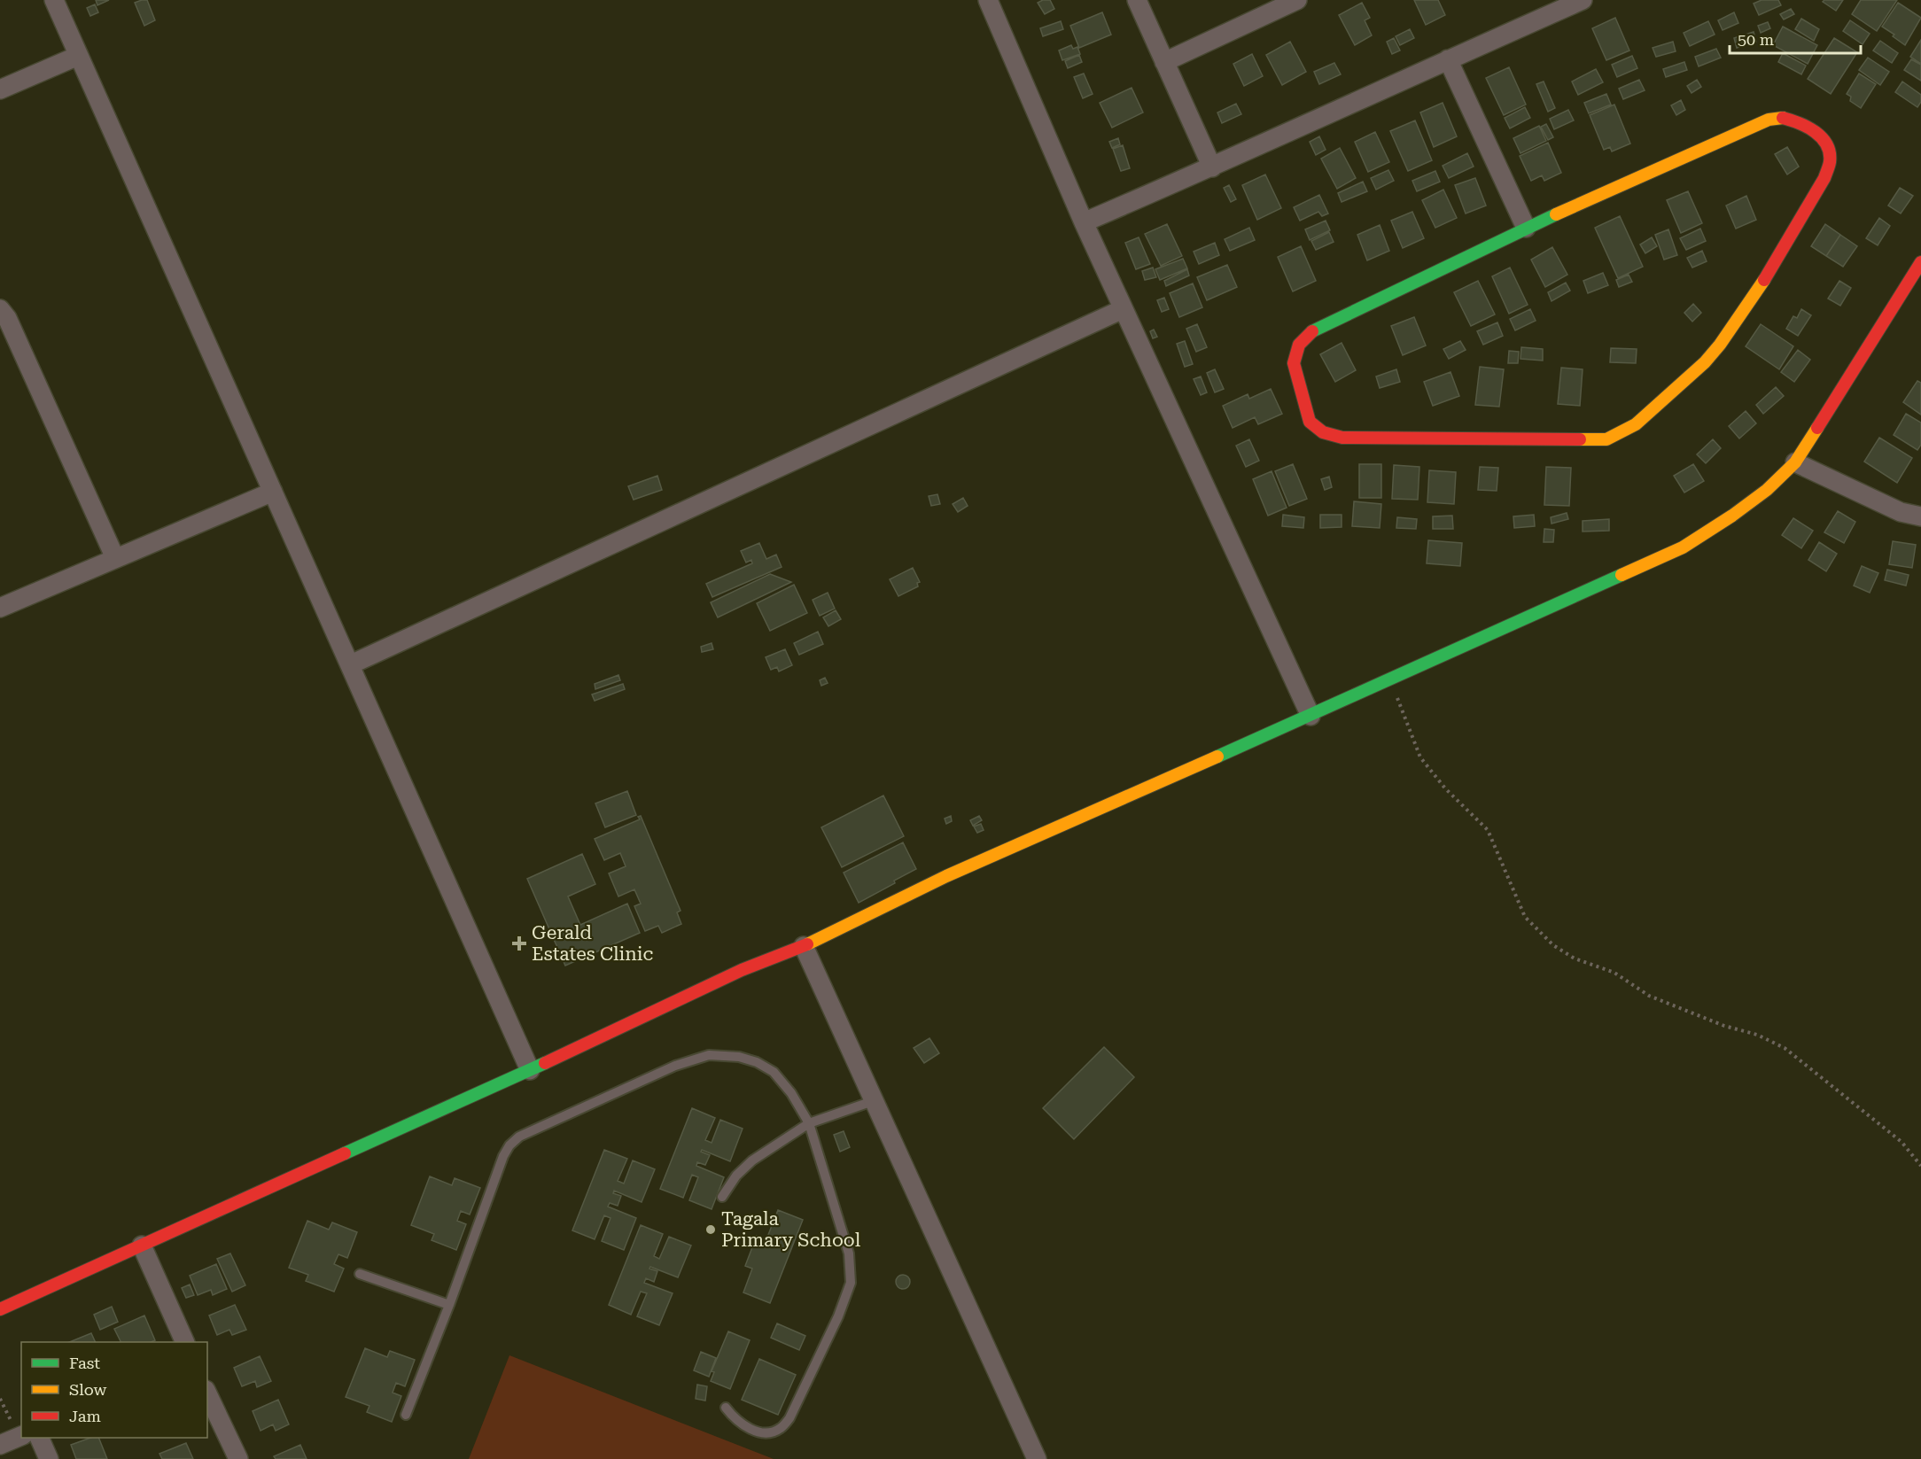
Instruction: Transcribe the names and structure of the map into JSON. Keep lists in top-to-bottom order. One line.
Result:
{"places":{"health":["Gerald Estates Clinic"],"other":["Tagala Primary School"]},"legend":["Fast","Slow","Jam"],"scale_bar":"50 m"}
